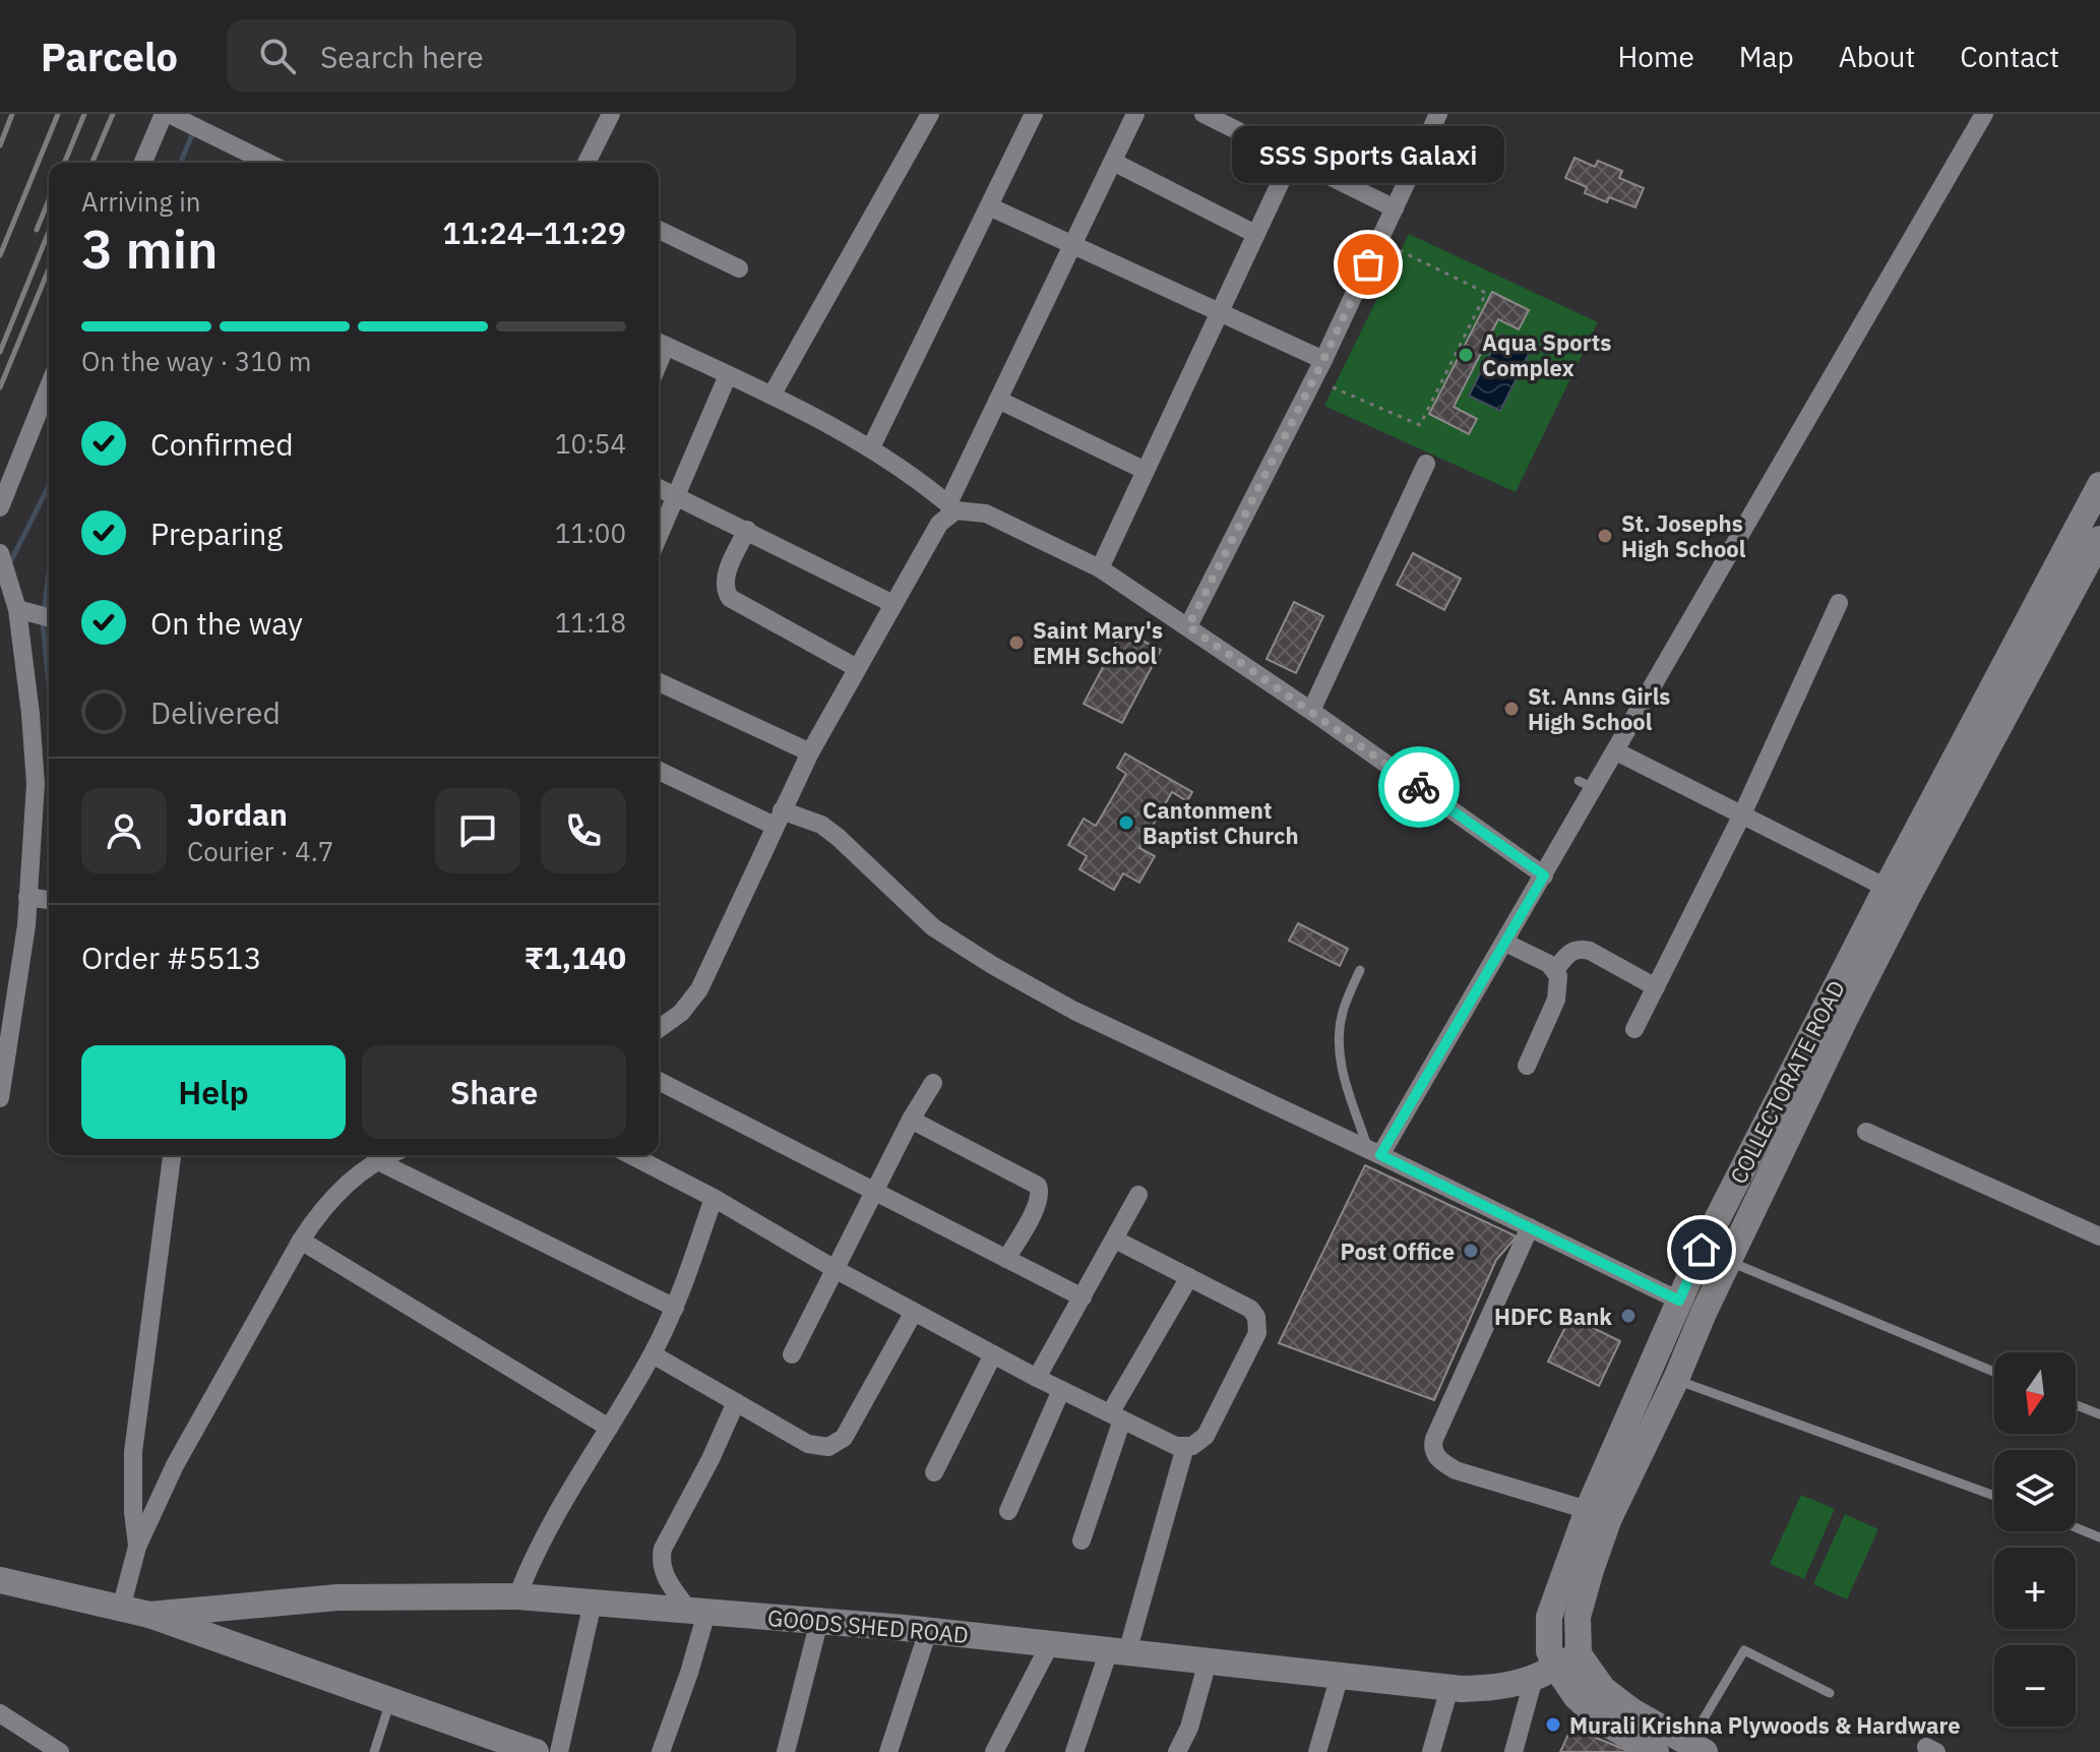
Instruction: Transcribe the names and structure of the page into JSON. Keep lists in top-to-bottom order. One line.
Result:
{"streets":{"street":["COLLECTORATE ROAD","GOODS SHED ROAD"]},"crossings":[["COLLECTORATE ROAD","GOODS SHED ROAD"]],"places":["SSS Sports Galaxi","Aqua Sports Complex","St. Josephs High School","Saint Mary's EMH School","St. Anns Girls High School","Cantonment Baptist Church","Post Office","HDFC Bank","Murali Krishna Plywoods & Hardware"],"north":"bottom","page":{"header":"Parcelo","search":"Search here","nav":["Home","Map","About","Contact"],"bubble":"SSS Sports Galaxi","heading":["3 min","Arriving in","11:24–11:29"],"panel":["Jordan","Courier · 4.7","Order #5513","₹1,140"],"bar":"On the way · 310 m","list":[["Confirmed","10:54"],["Preparing","11:00"],["On the way","11:18"],"Delivered"],"buttons":["Help","Share"],"map_buttons":["+","−"]}}
